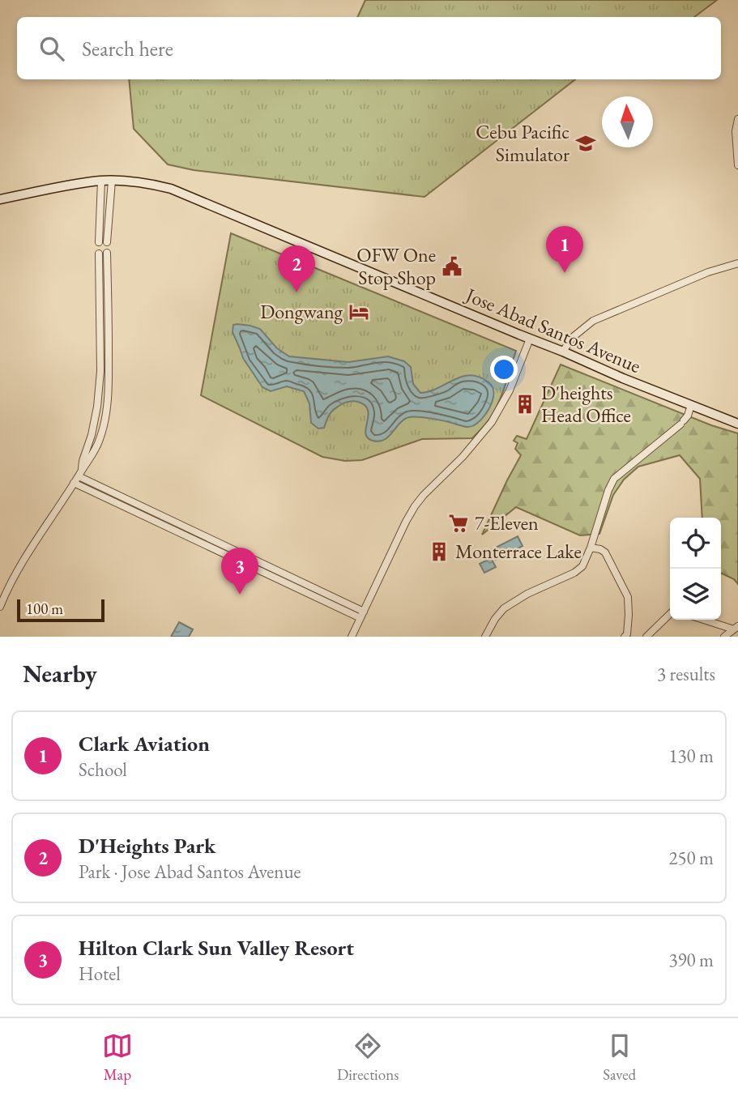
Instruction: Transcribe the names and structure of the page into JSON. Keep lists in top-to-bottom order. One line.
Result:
{"streets":{"main road":["Jose Abad Santos Avenue"]},"places":{"school or university":["Cebu Pacific Simulator"],"public building":["OFW One Stop Shop"],"hotel":["Dongwang"],"building":["D'heights Head Office","Monterrace Lake"],"supermarket":["7-Eleven"]},"scale_bar":"100 m","north":"top","page":{"search":"Search here","pins":["1","2","3"],"scale":"100 m","heading":["Nearby","3 results"],"list":[{"mark":"1","name":"Clark Aviation","note":"School","value":"130 m"},{"mark":"2","name":"D'Heights Park","note":"Park · Jose Abad Santos Avenue","value":"250 m"},{"mark":"3","name":"Hilton Clark Sun Valley Resort","note":"Hotel","value":"390 m"}],"nav":["Map","Directions","Saved"]}}
